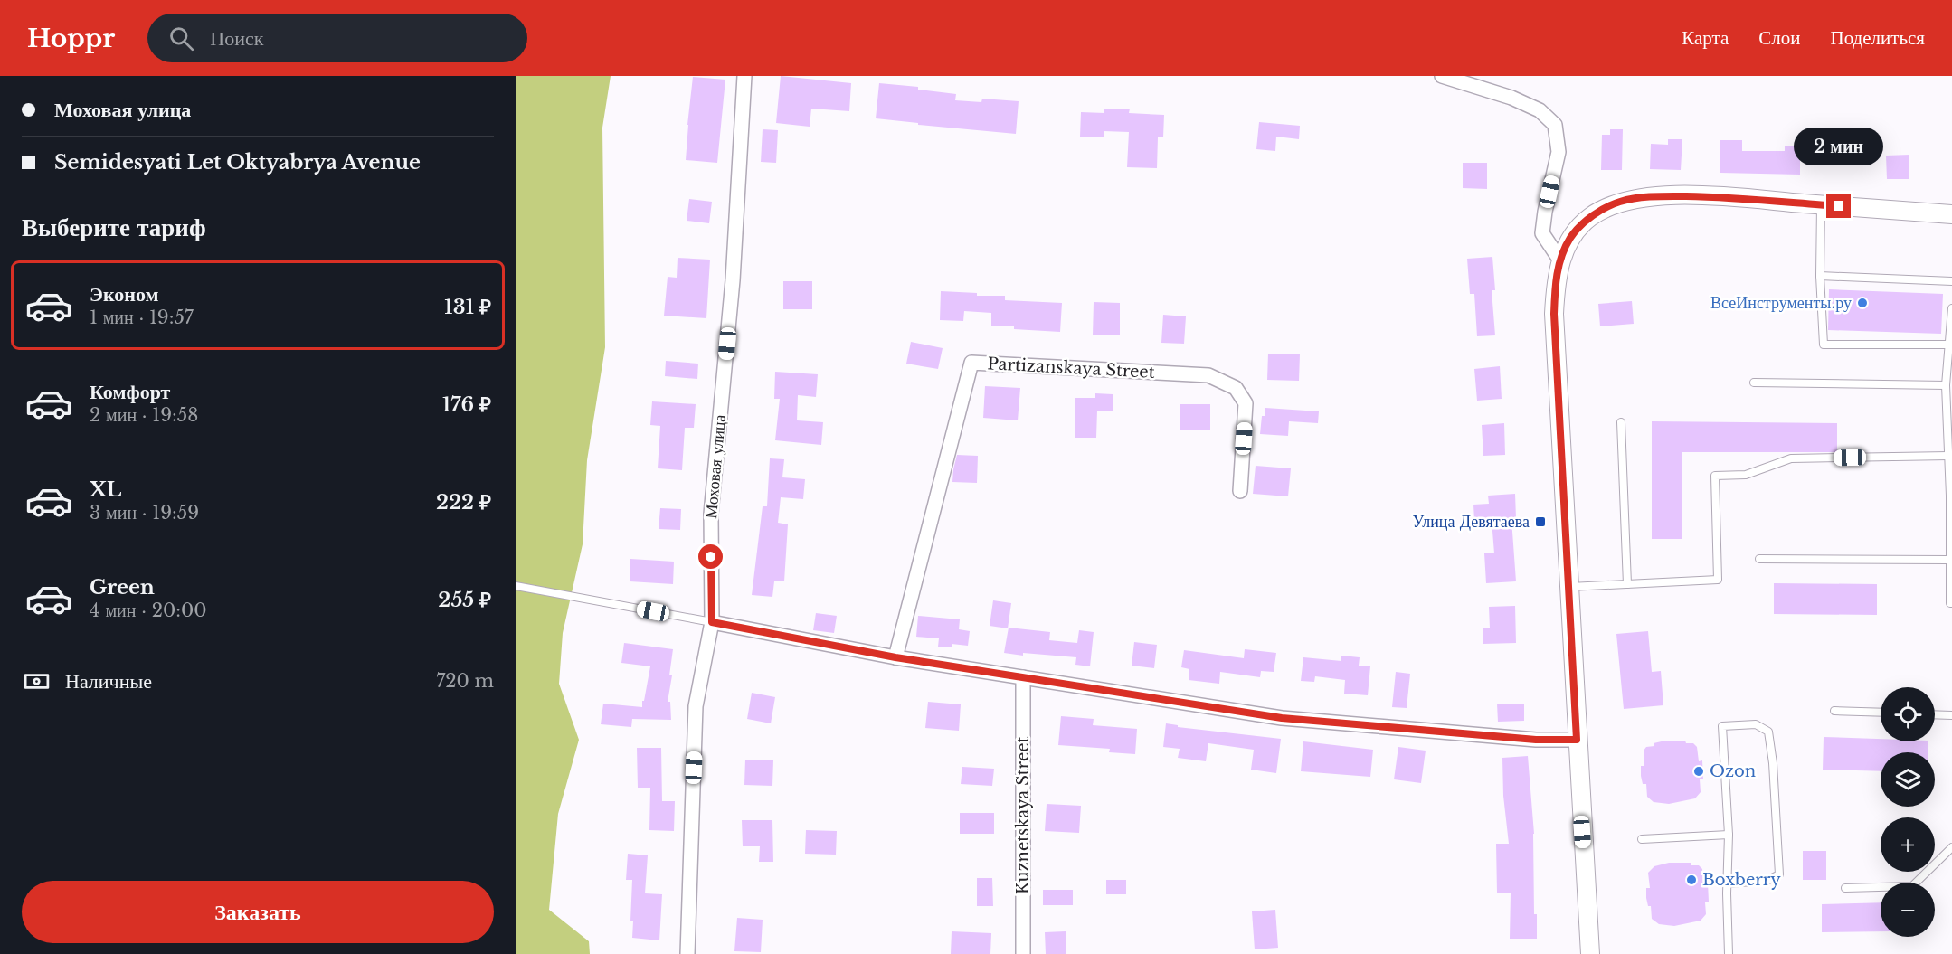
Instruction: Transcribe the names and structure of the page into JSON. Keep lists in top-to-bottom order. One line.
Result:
{"streets":{"street":["Partizanskaya Street","Моховая улица","Kuznetskaya Street"]},"places":{"other":["ВсеИнструменты.ру","Ozon","Boxberry"],"transit":["Улица Девятаева"]},"page":{"header":"Hoppr","search":"Поиск","nav":["Карта","Слои","Поделиться"],"banner":["Моховая улица","Semidesyati Let Oktyabrya Avenue"],"bubble":"2 мин","heading":"Выберите тариф","list":[{"name":"Эконом","note":"1 мин · 19:57","value":"131 ₽"},{"name":"Комфорт","note":"2 мин · 19:58","value":"176 ₽"},{"name":"XL","note":"3 мин · 19:59","value":"222 ₽"},{"name":"Green","note":"4 мин · 20:00","value":"255 ₽"}],"pay":["Наличные","720 m"],"map_buttons":["+","−"],"buttons":"Заказать"}}
